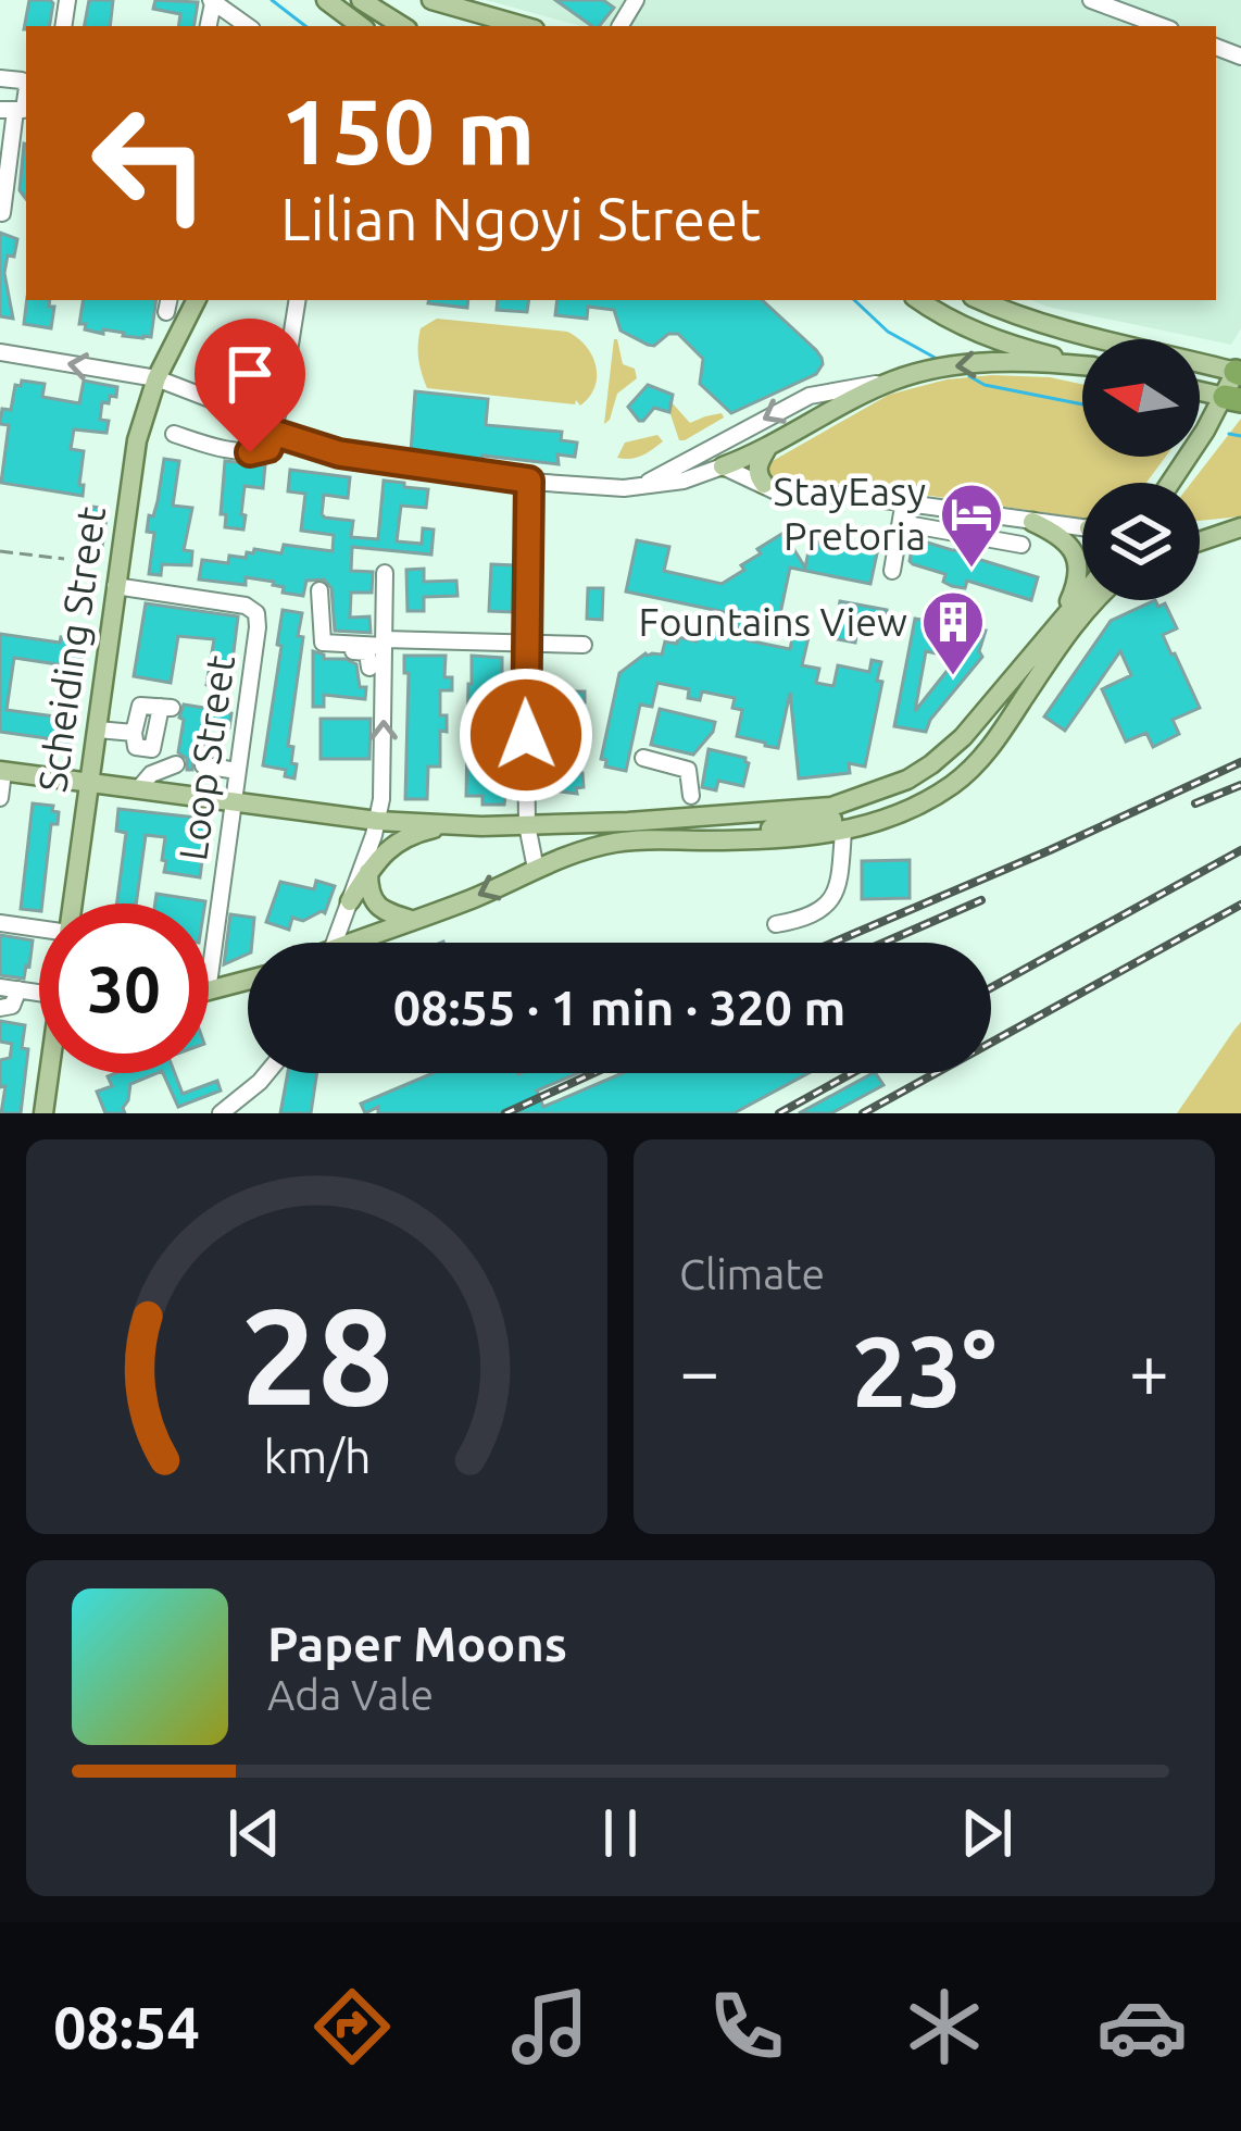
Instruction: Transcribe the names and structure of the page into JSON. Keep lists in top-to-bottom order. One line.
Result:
{"streets":{"main road":["Scheiding Street"],"street":["Loop Street"]},"crossings":[["Scheiding Street","Loop Street"]],"places":{"hotel":["StayEasy Pretoria"],"building":["Fountains View"]},"north":"left","page":{"turn":["150 m","Lilian Ngoyi Street"],"limit":"30","trip":"08:55 · 1 min · 320 m","tile":"Climate","heat":["−","23°","+"],"song":["Paper Moons","Ada Vale"],"tabs":"08:54","gauge":["28","km/h"]}}
